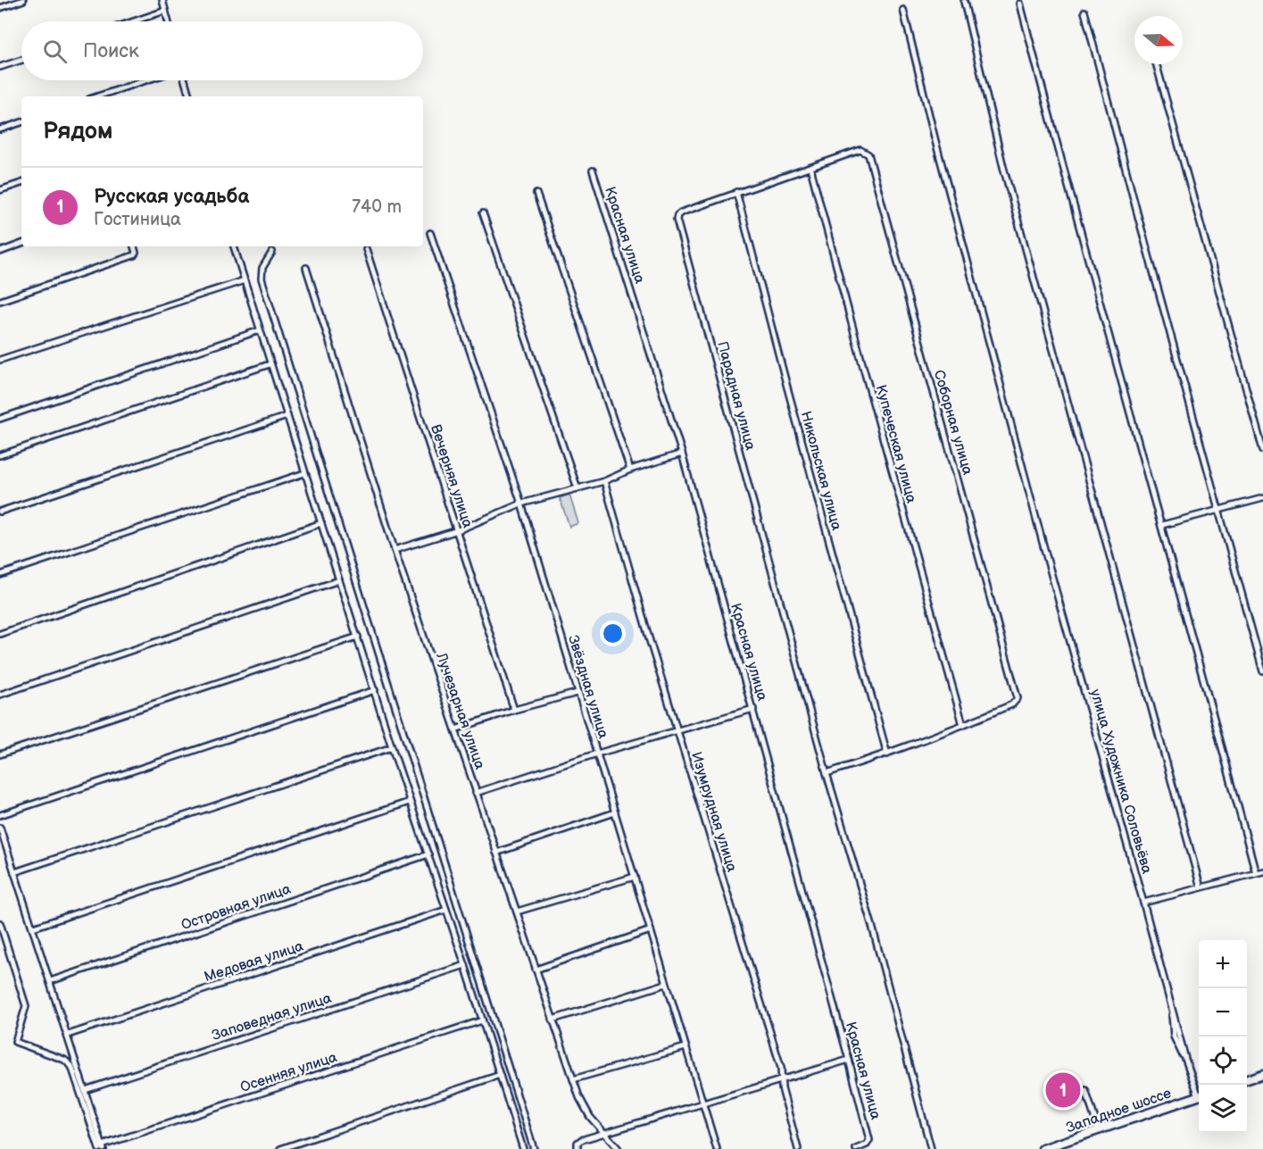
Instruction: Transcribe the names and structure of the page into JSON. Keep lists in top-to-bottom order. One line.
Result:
{"streets":{"main road":["Западное шоссе"],"street":["Красная улица","Парадная улица","Соборная улица","Купеческая улица","Никольская улица","Вечерняя улица","Звёздная улица","Лучезарная улица","улица Художника Соловьёва","Изумрудная улица","Островная улица","Медовая улица","Заповедная улица","Осенняя улица"]},"crossings":[["Парадная улица","Соборная улица"],["Парадная улица","Купеческая улица"],["Парадная улица","Никольская улица"],["Соборная улица","Купеческая улица"]],"north":"right","page":{"search":"Поиск","heading":"Рядом","list":[{"mark":"1","name":"Русская усадьба","note":"Гостиница","value":"740 m"}],"map_buttons":["+","−"],"pins":"1"}}
